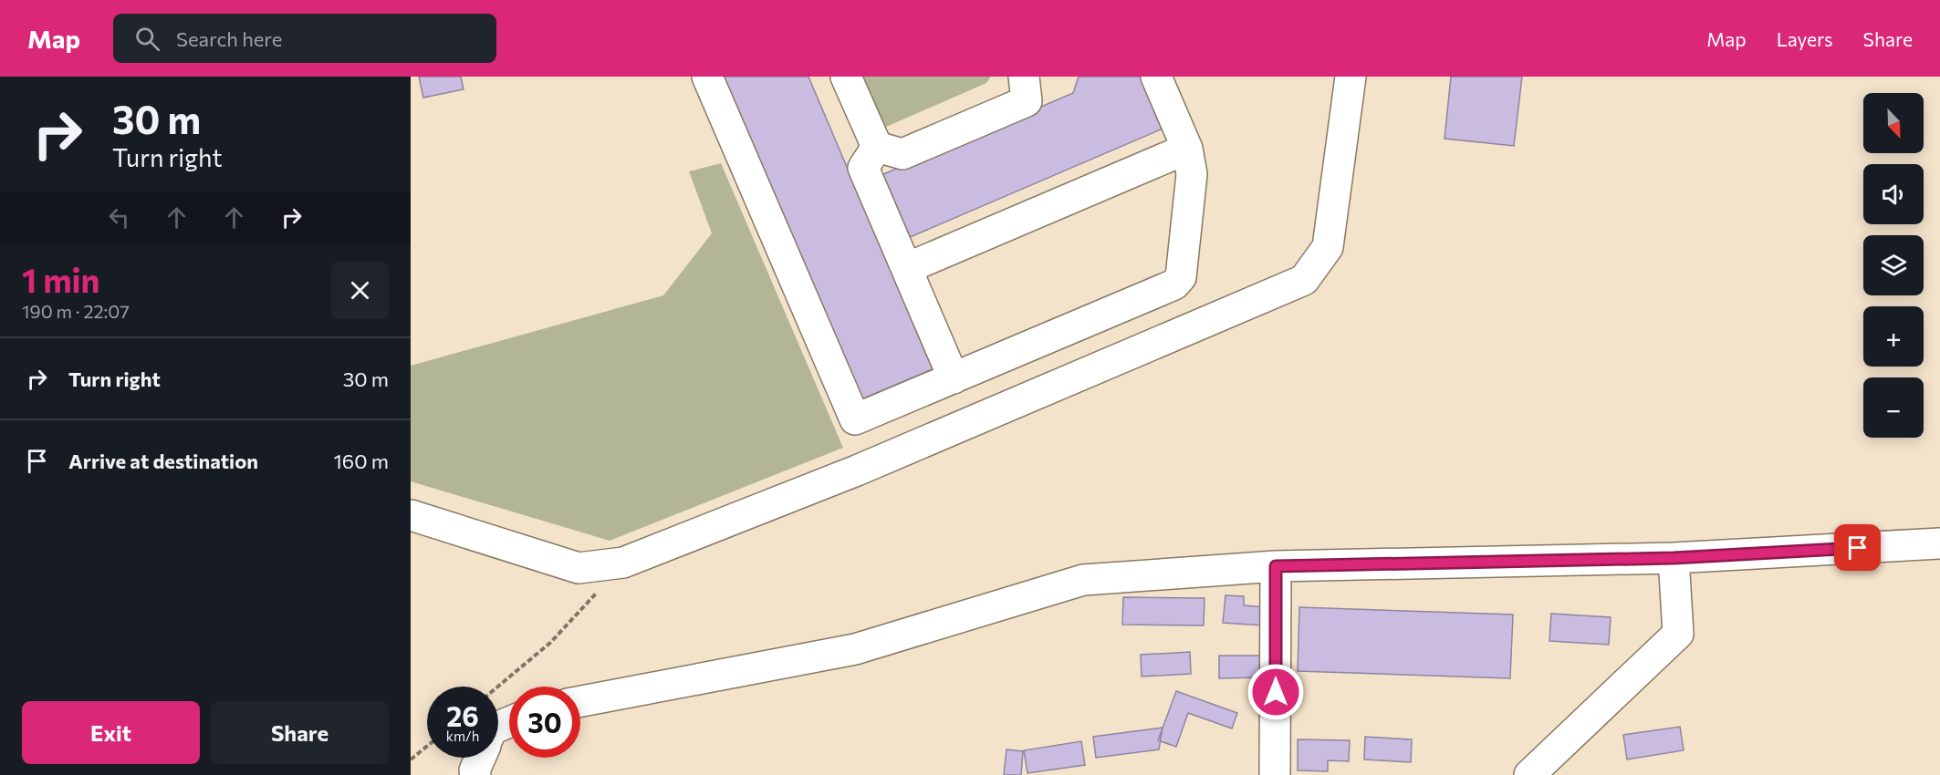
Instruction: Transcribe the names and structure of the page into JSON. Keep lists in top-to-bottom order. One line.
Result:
{"north":"bottom right","page":{"header":"Map","search":"Search here","nav":["Map","Layers","Share"],"turn":["30 m","Turn right"],"map_buttons":["+","−"],"heading":["1 min","190 m · 22:07"],"list":[{"name":"Turn right","value":"30 m"},{"name":"Arrive at destination","value":"160 m"}],"speed":"26 km/h","limit":"30","buttons":["Exit","Share"]}}
